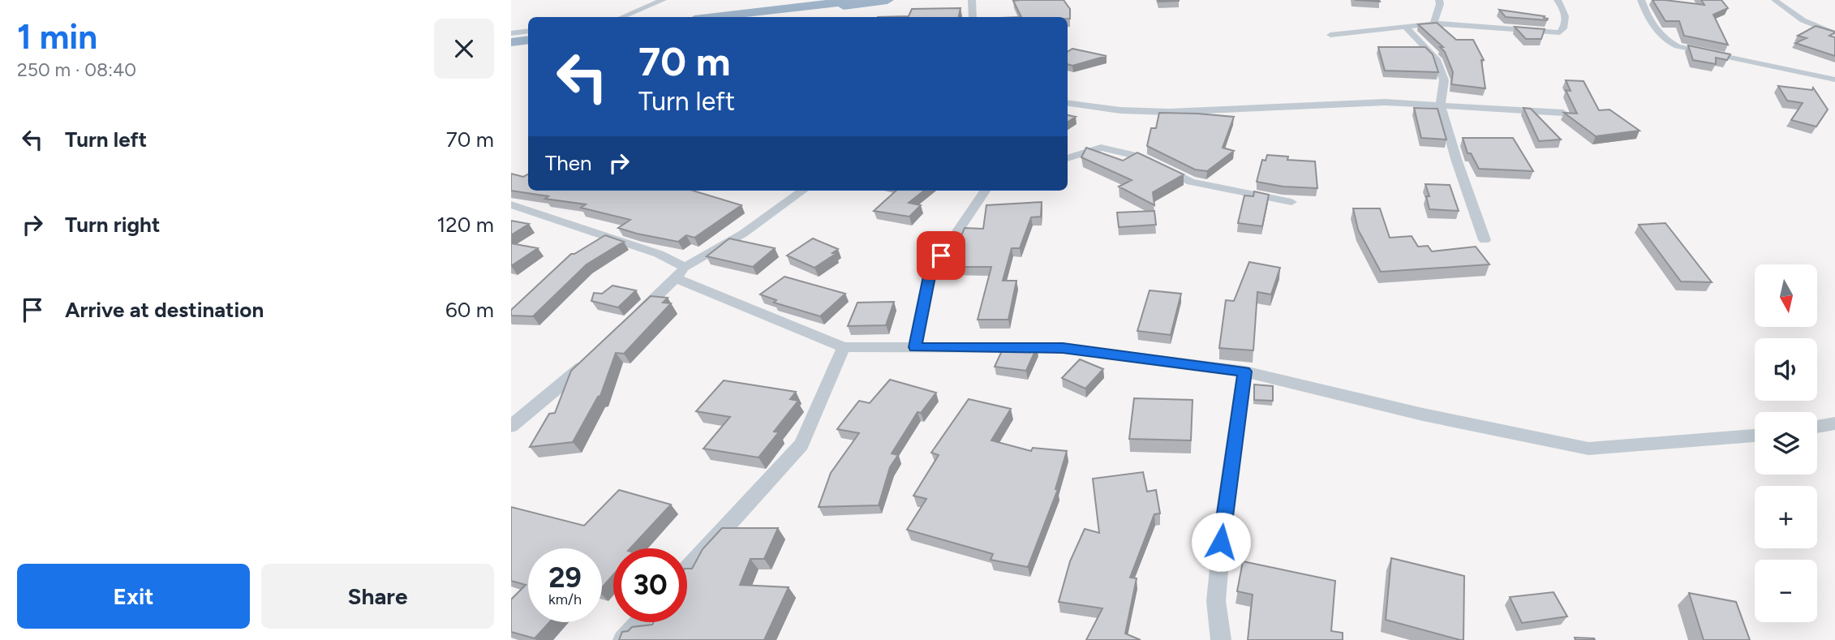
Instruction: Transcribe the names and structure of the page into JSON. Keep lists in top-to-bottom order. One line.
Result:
{"north":"bottom","page":{"heading":["1 min","250 m · 08:40"],"turn":["70 m","Turn left"],"list":[{"name":"Turn left","value":"70 m"},{"name":"Turn right","value":"120 m"},{"name":"Arrive at destination","value":"60 m"}],"then":"Then","map_buttons":["+","−"],"speed":"29 km/h","limit":"30","buttons":["Exit","Share"]}}
